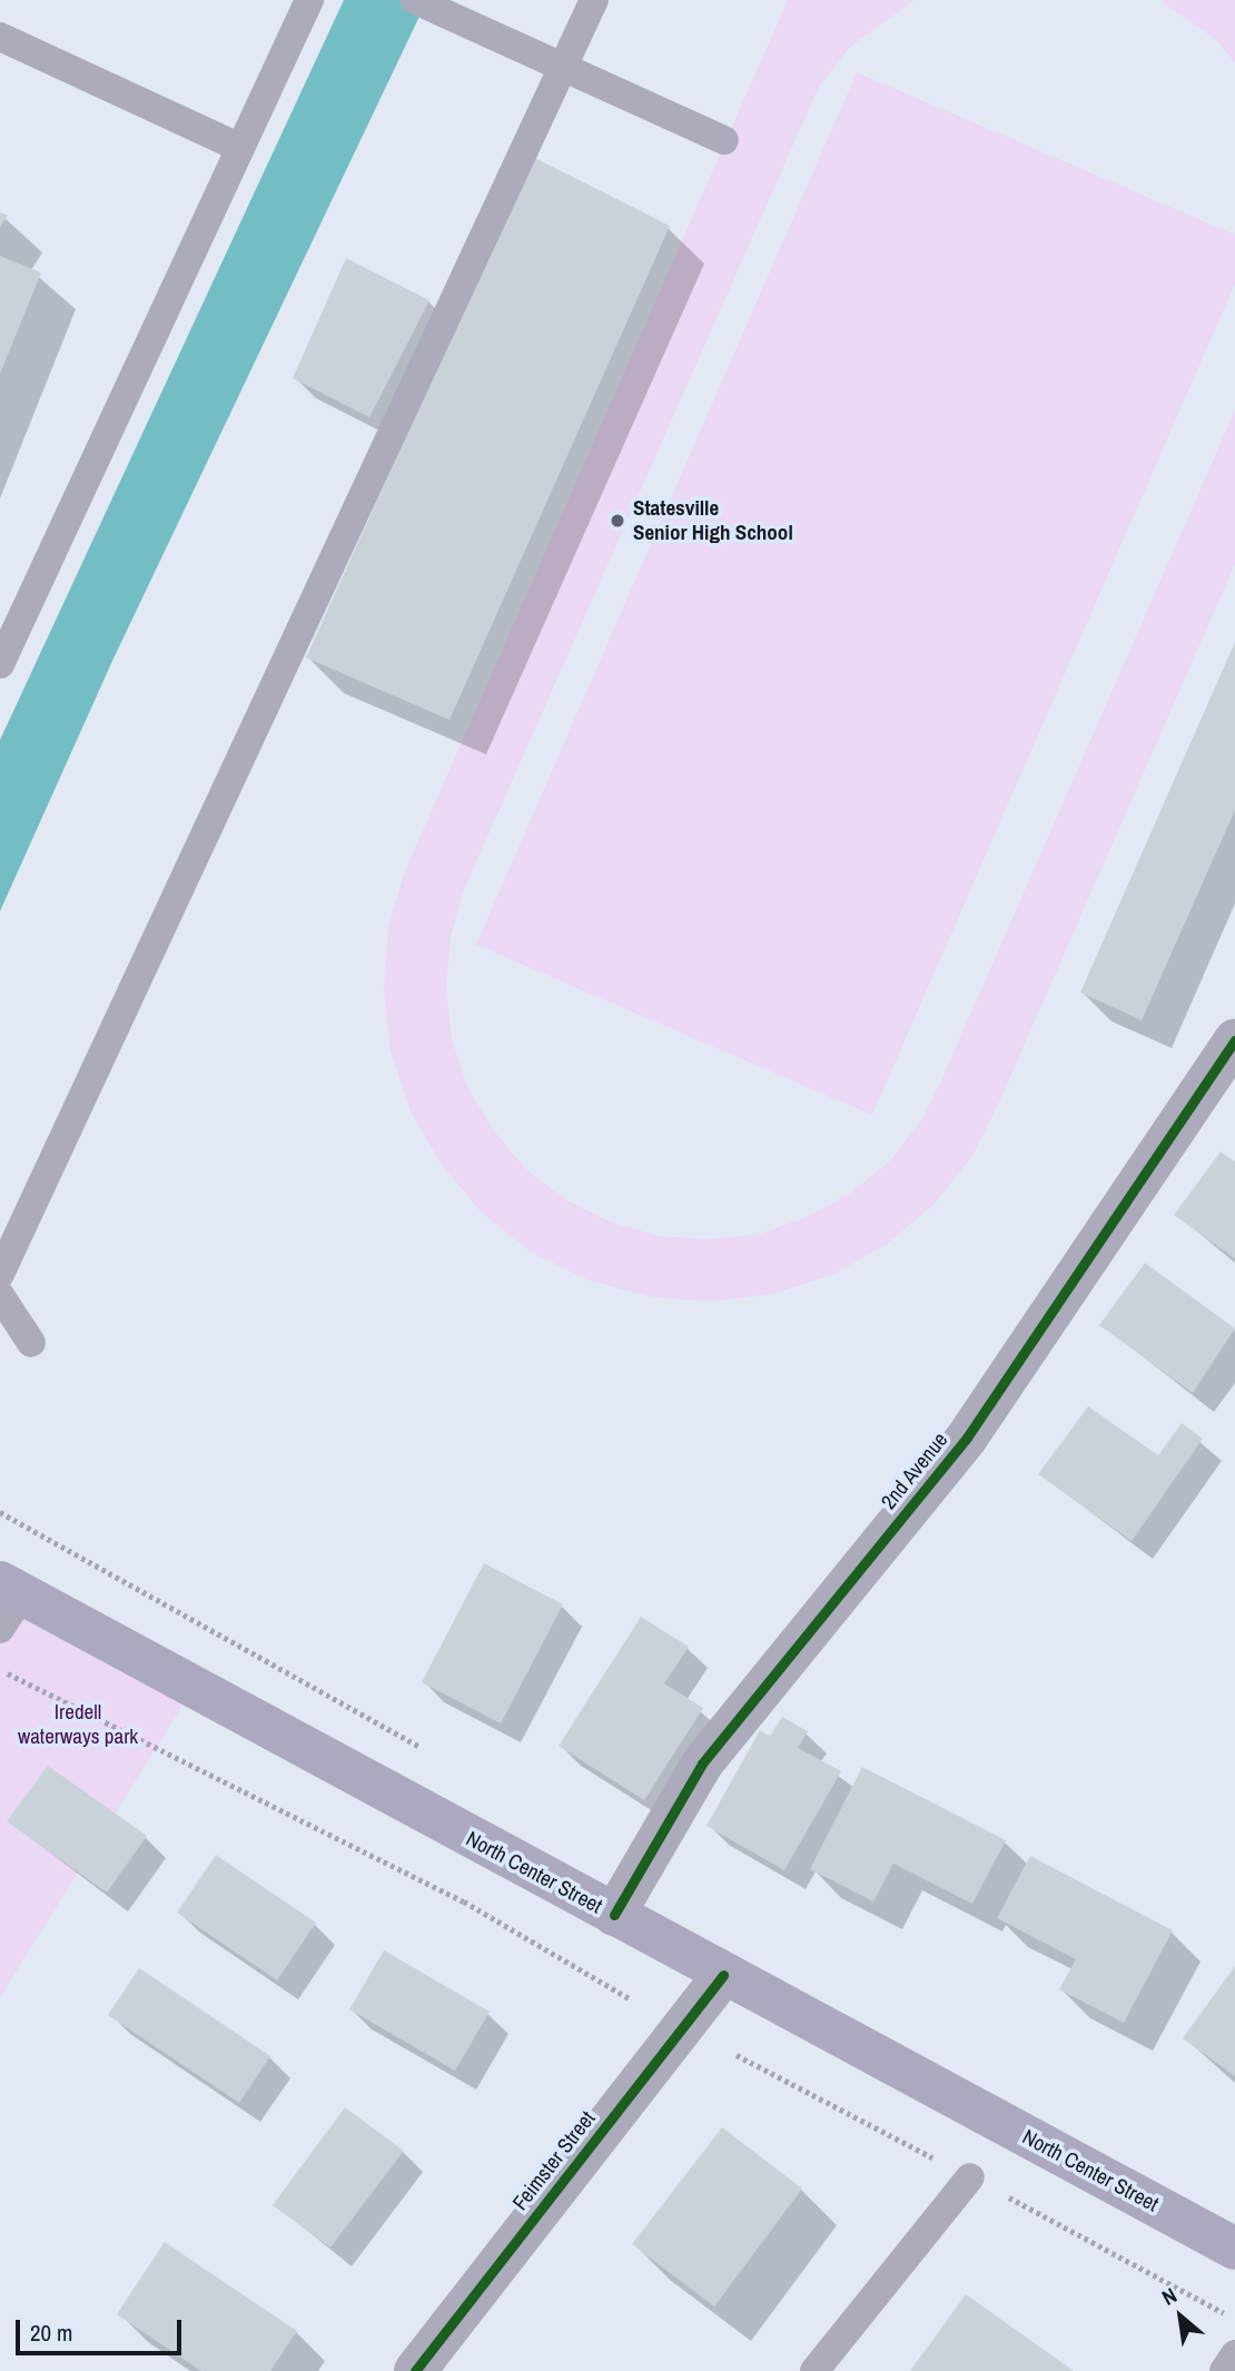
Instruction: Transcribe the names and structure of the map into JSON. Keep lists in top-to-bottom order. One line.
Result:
{"streets":{"main road":["North Center Street"],"street":["2nd Avenue","Feimster Street"]},"crossings":[["2nd Avenue","North Center Street"],["North Center Street","Feimster Street"]],"parks":["Iredell waterways park"],"places":["Statesville Senior High School"],"scale_bar":"20 m","north":"top left"}
